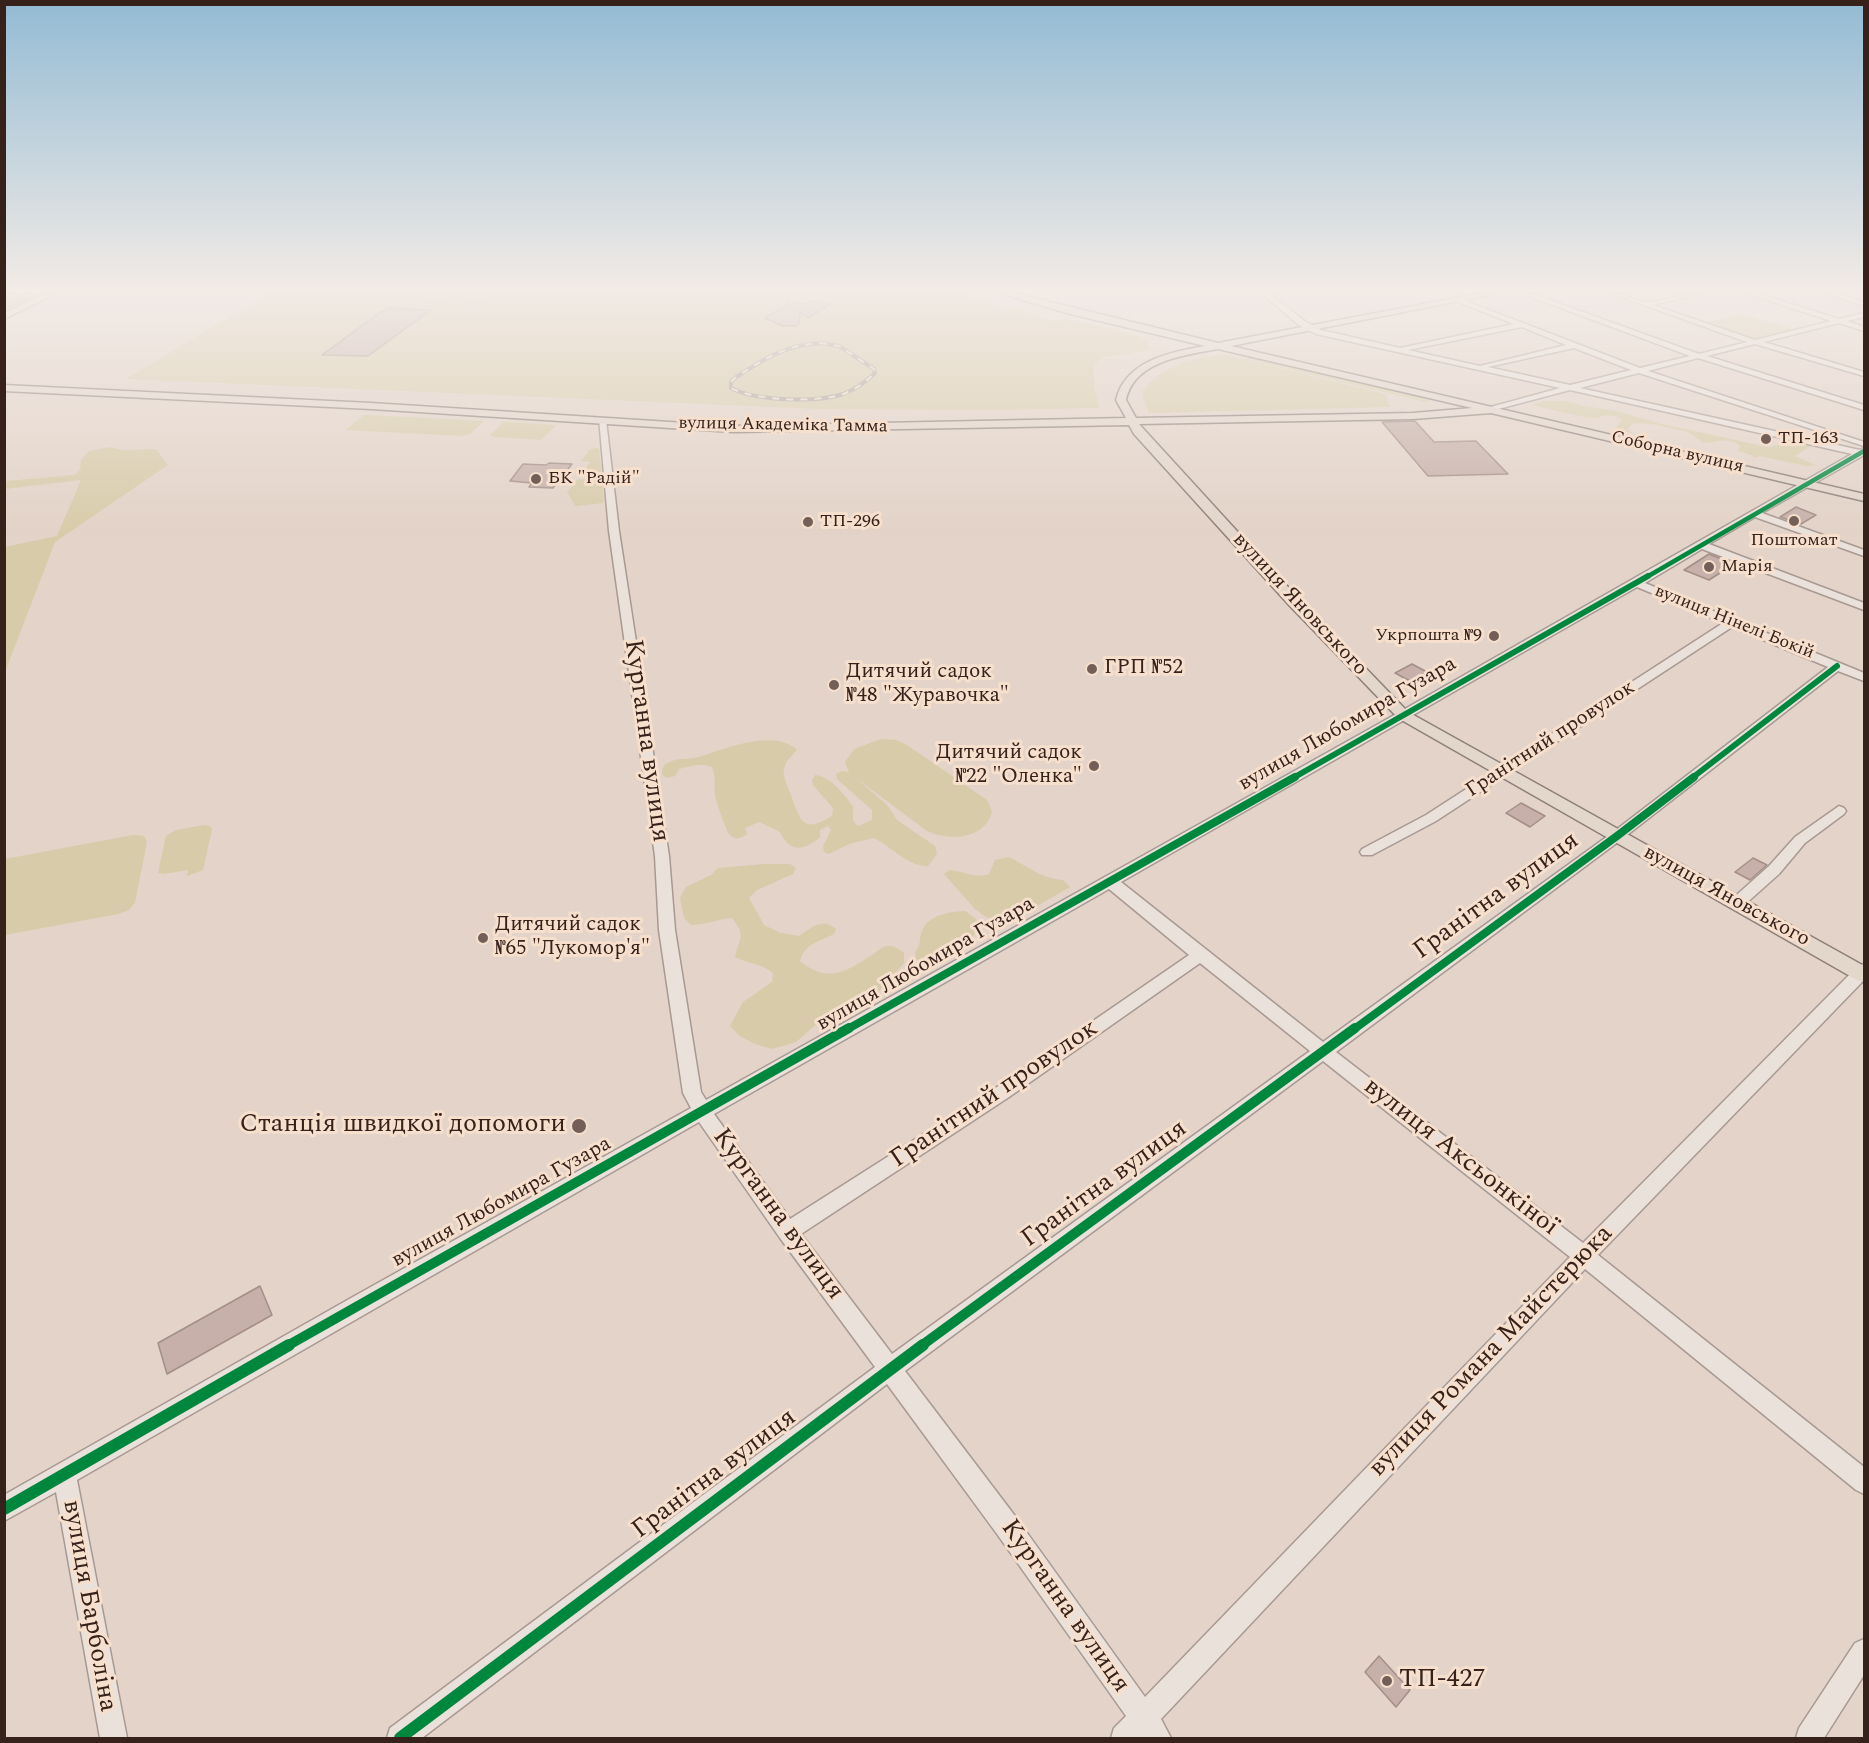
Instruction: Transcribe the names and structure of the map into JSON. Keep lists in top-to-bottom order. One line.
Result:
{"streets":{"main road":["вулиця Академіка Тамма","Соборна вулиця","вулиця Яновського"],"street":["вулиця Нінелі Бокій","вулиця Любомира Гузара","Гранітний провулок","Курганна вулиця","Гранітна вулиця","вулиця Аксьонкіної","вулиця Романа Майстерюка","вулиця Барболіна"]},"crossings":[["вулиця Академіка Тамма","Соборна вулиця"],["вулиця Академіка Тамма","вулиця Яновського"],["вулиця Академіка Тамма","Курганна вулиця"],["Соборна вулиця","вулиця Любомира Гузара"],["вулиця Яновського","вулиця Любомира Гузара"],["вулиця Яновського","Гранітний провулок"],["вулиця Яновського","Гранітна вулиця"],["вулиця Яновського","вулиця Романа Майстерюка"],["вулиця Нінелі Бокій","вулиця Любомира Гузара"],["вулиця Нінелі Бокій","Гранітний провулок"],["вулиця Нінелі Бокій","Гранітна вулиця"],["вулиця Любомира Гузара","Курганна вулиця"],["вулиця Любомира Гузара","вулиця Аксьонкіної"],["вулиця Любомира Гузара","вулиця Барболіна"],["Гранітний провулок","Курганна вулиця"],["Гранітний провулок","вулиця Аксьонкіної"],["Курганна вулиця","Гранітна вулиця"],["Курганна вулиця","вулиця Романа Майстерюка"],["Гранітна вулиця","вулиця Аксьонкіної"],["вулиця Аксьонкіної","вулиця Романа Майстерюка"]],"places":["ТП-163","БК \"Радій\"","Поштомат","ТП-296","Марія","Укрпошта №9","ГРП №52","Дитячий садок №48 \"Журавочка\"","Дитячий садок №22 \"Оленка\"","Дитячий садок №65 \"Лукомор'я\"","Станція швидкої допомоги","ТП-427"]}
